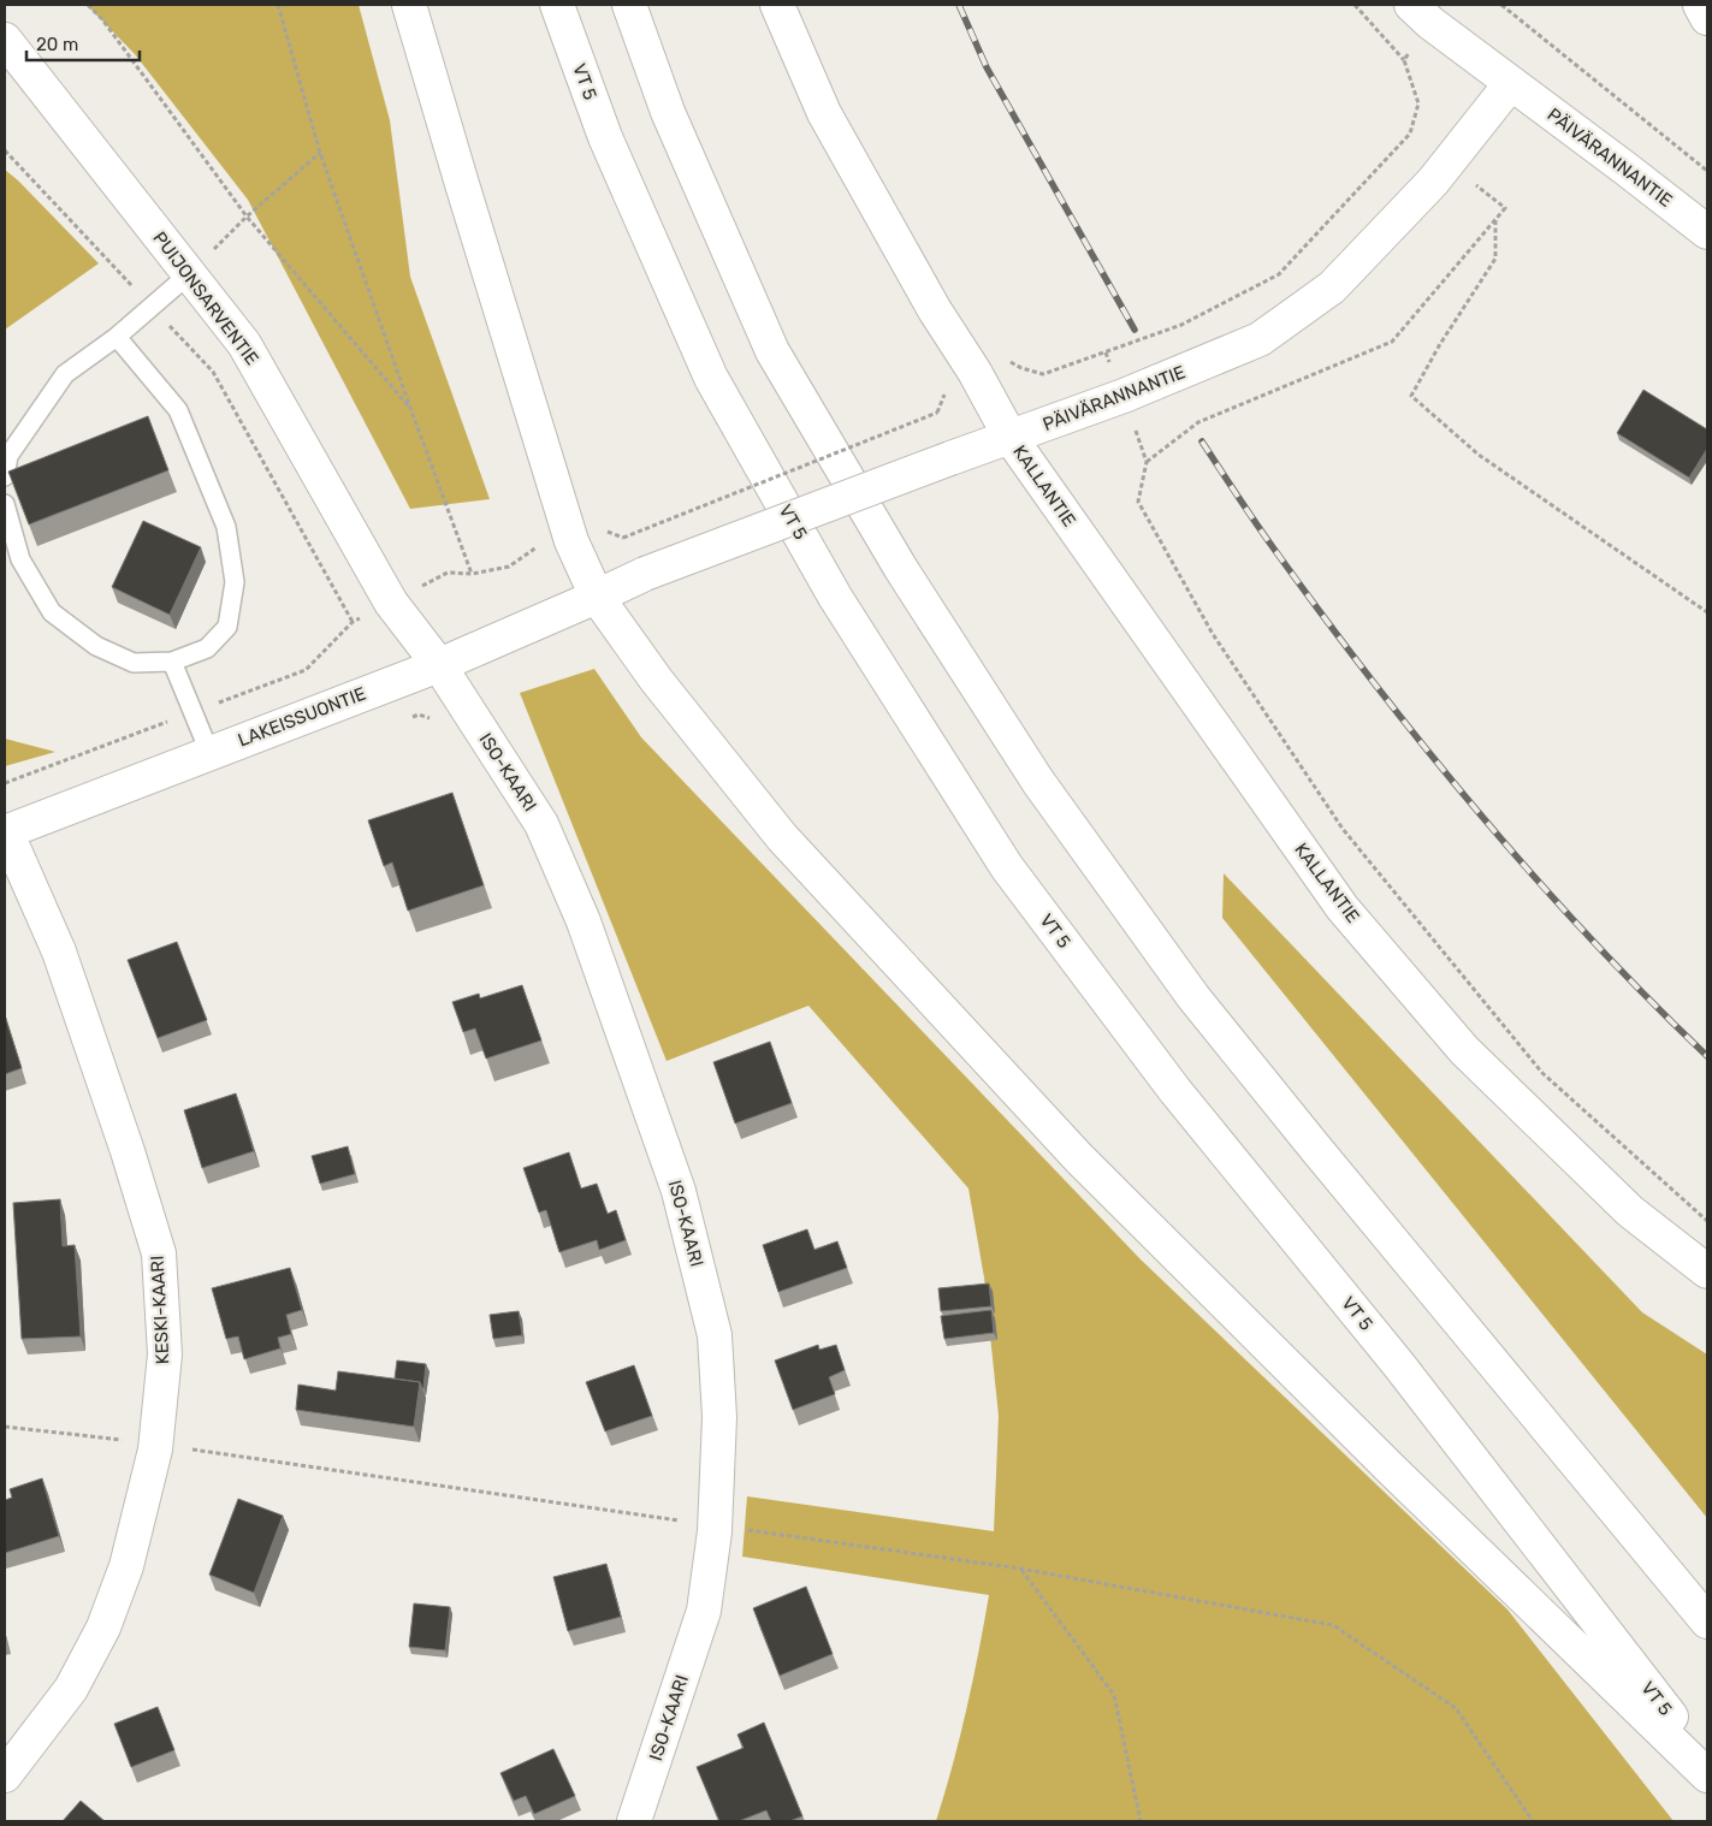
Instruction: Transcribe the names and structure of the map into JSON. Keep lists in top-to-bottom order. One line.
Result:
{"streets":{"main road":["VT 5","PÄIVÄRANNANTIE","PUIJONSARVENTIE","KALLANTIE","LAKEISSUONTIE","ISO-KAARI","KESKI-KAARI"]},"crossings":[["PÄIVÄRANNANTIE","KALLANTIE"],["PÄIVÄRANNANTIE","LAKEISSUONTIE"],["PUIJONSARVENTIE","LAKEISSUONTIE"],["PUIJONSARVENTIE","ISO-KAARI"],["LAKEISSUONTIE","ISO-KAARI"],["LAKEISSUONTIE","KESKI-KAARI"]],"scale_bar":"20 m"}
